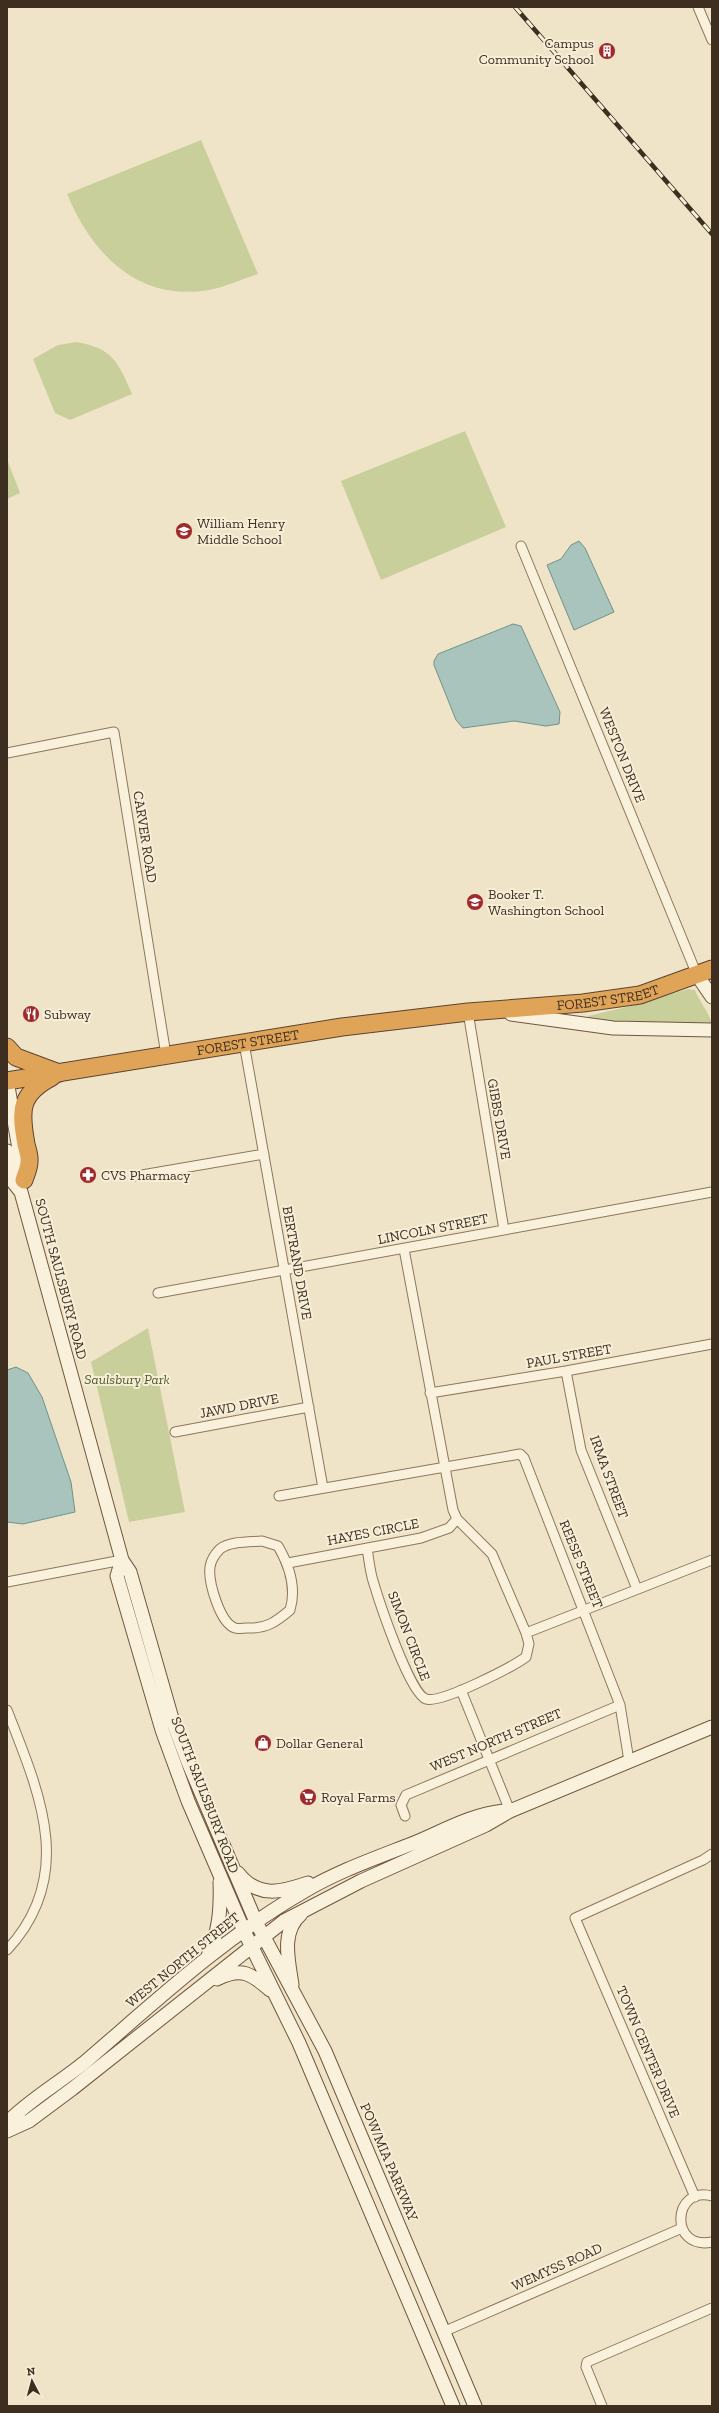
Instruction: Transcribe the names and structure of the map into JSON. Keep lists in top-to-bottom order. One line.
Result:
{"streets":{"highway":["FOREST STREET"],"main road":["SOUTH SAULSBURY ROAD","WEST NORTH STREET","POW/MIA PARKWAY"],"street":["WESTON DRIVE","CARVER ROAD","GIBBS DRIVE","LINCOLN STREET","BERTRAND DRIVE","PAUL STREET","JAWD DRIVE","IRMA STREET","HAYES CIRCLE","REESE STREET","SIMON CIRCLE","TOWN CENTER DRIVE","WEMYSS ROAD"]},"crossings":[["WESTON DRIVE","FOREST STREET"],["CARVER ROAD","FOREST STREET"],["FOREST STREET","GIBBS DRIVE"],["FOREST STREET","BERTRAND DRIVE"],["FOREST STREET","SOUTH SAULSBURY ROAD"],["GIBBS DRIVE","LINCOLN STREET"],["LINCOLN STREET","BERTRAND DRIVE"],["BERTRAND DRIVE","JAWD DRIVE"],["BERTRAND DRIVE","REESE STREET"],["SOUTH SAULSBURY ROAD","WEST NORTH STREET"],["SOUTH SAULSBURY ROAD","POW/MIA PARKWAY"],["PAUL STREET","IRMA STREET"],["HAYES CIRCLE","SIMON CIRCLE"],["REESE STREET","WEST NORTH STREET"],["WEST NORTH STREET","POW/MIA PARKWAY"],["POW/MIA PARKWAY","WEMYSS ROAD"]],"parks":["Saulsbury Park"],"places":{"building":["Campus Community School"],"school or university":["William Henry Middle School","Booker T. Washington School"],"restaurant":["Subway"],"pharmacy":["CVS Pharmacy"],"shop":["Dollar General"],"supermarket":["Royal Farms"]},"north":"top"}
